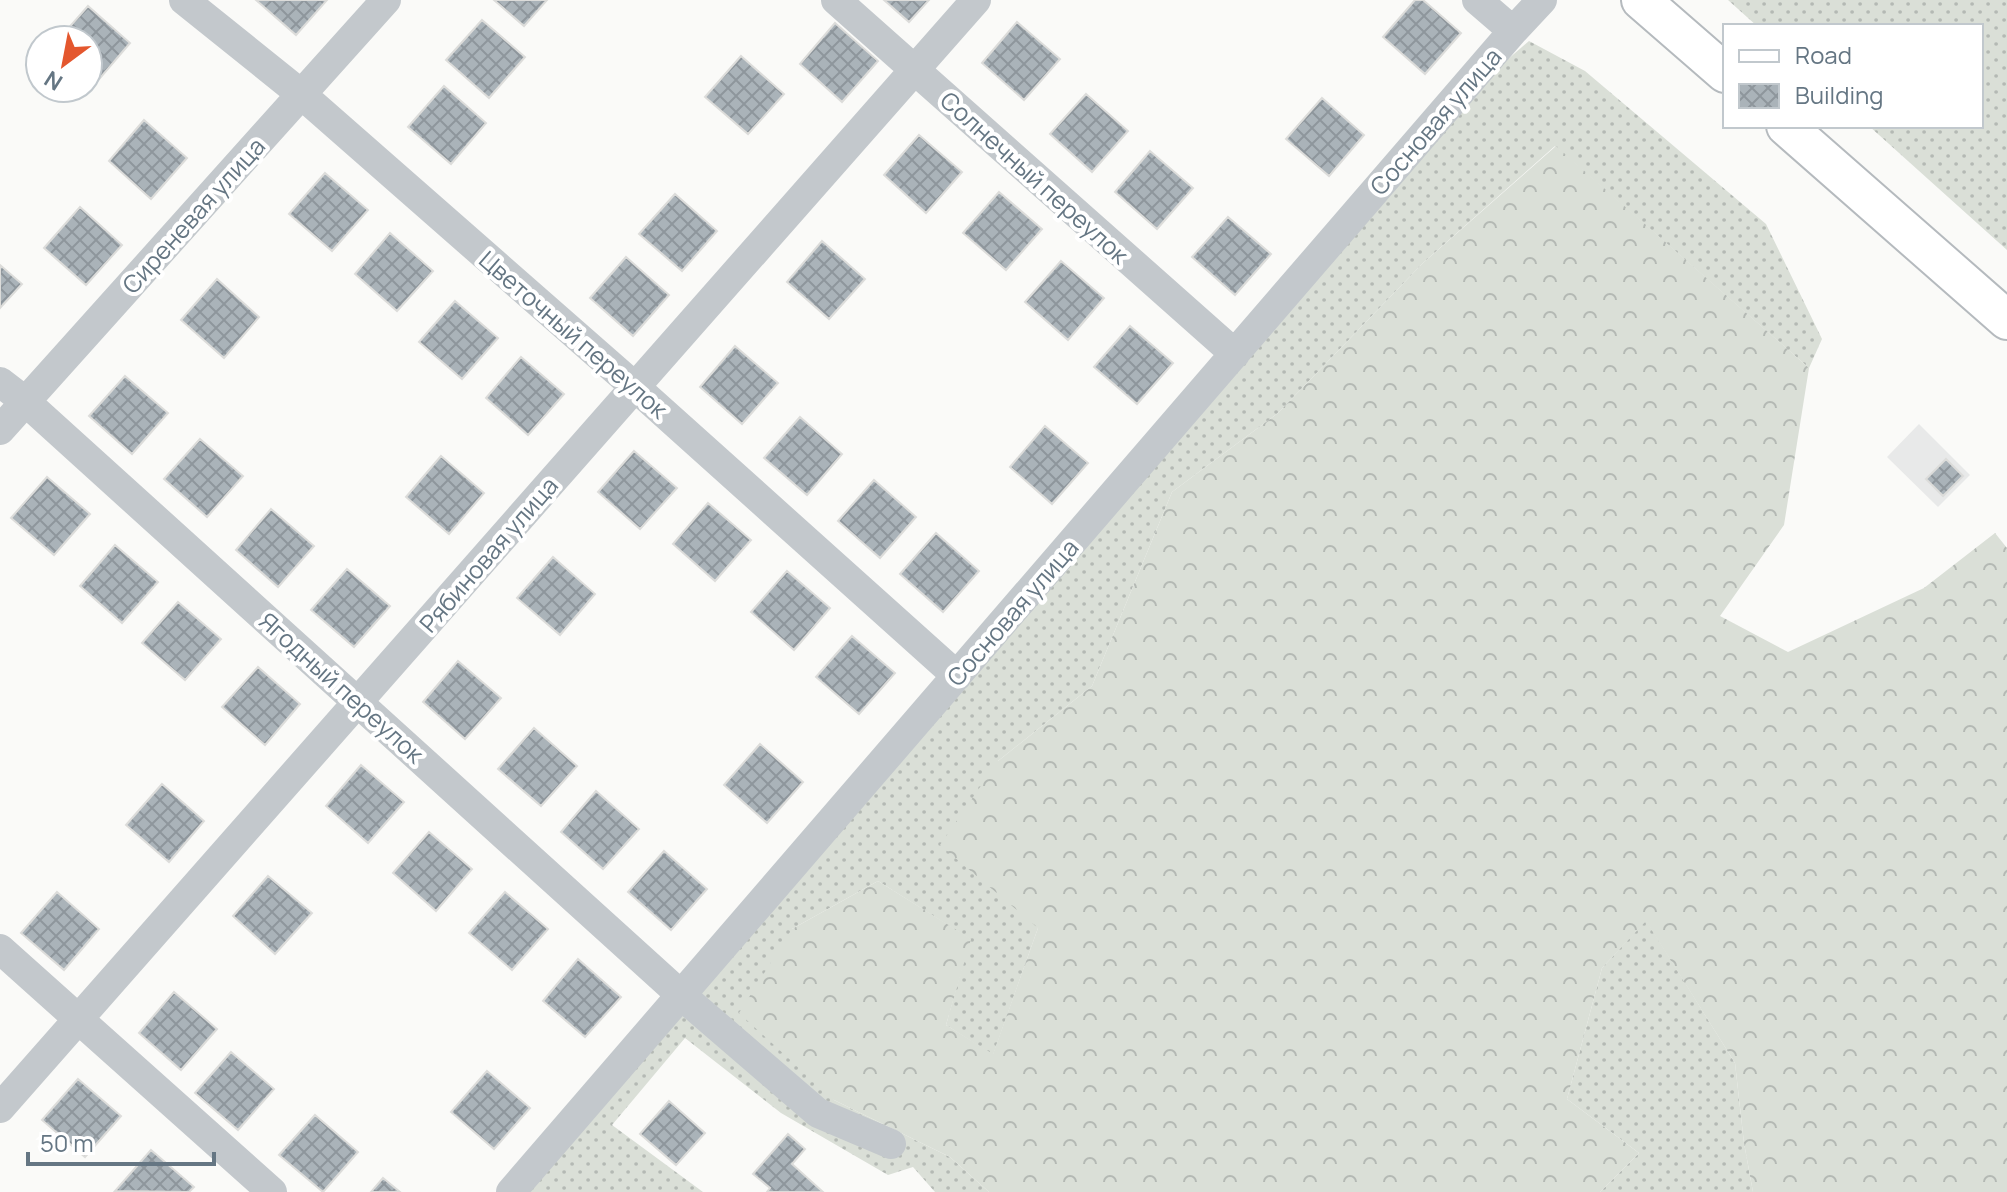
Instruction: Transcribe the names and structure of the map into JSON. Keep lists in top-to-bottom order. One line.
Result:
{"streets":{"street":["Сосновая улица","Солнечный переулок","Сиреневая улица","Цветочный переулок","Рябиновая улица","Ягодный переулок"]},"crossings":[["Сосновая улица","Солнечный переулок"],["Сосновая улица","Цветочный переулок"],["Сосновая улица","Ягодный переулок"],["Солнечный переулок","Рябиновая улица"],["Сиреневая улица","Цветочный переулок"],["Сиреневая улица","Ягодный переулок"],["Цветочный переулок","Рябиновая улица"],["Рябиновая улица","Ягодный переулок"]],"legend":["Road","Building"],"scale_bar":"50 m","north":"bottom left"}
